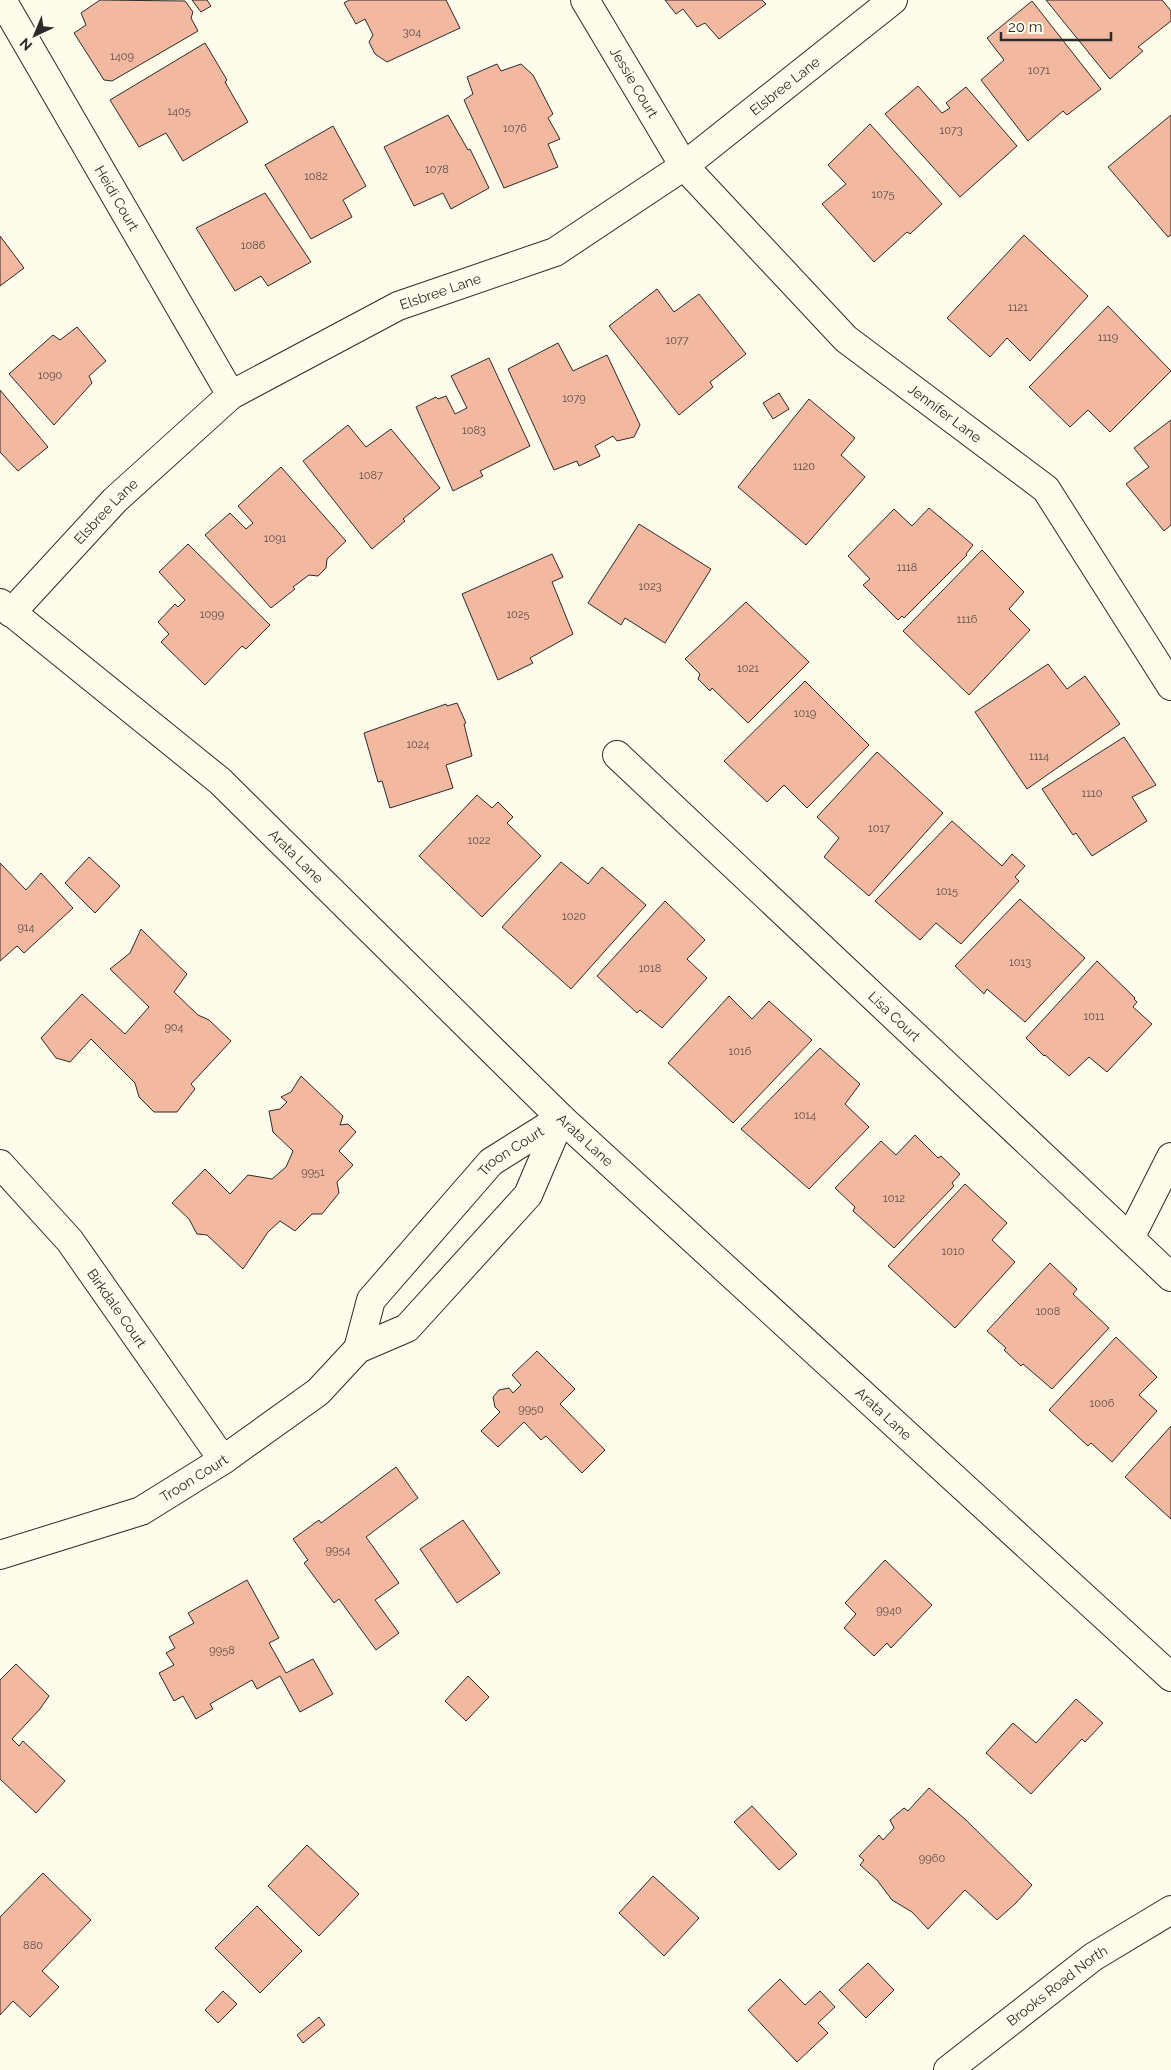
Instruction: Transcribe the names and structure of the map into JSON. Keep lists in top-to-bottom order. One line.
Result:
{"streets":{"street":["Jessie Court","Elsbree Lane","Heidi Court","Jennifer Lane","Arata Lane","Lisa Court","Troon Court","Birkdale Court","Brooks Road North"]},"crossings":[["Jessie Court","Elsbree Lane"],["Jessie Court","Jennifer Lane"],["Elsbree Lane","Heidi Court"],["Elsbree Lane","Jennifer Lane"],["Elsbree Lane","Arata Lane"],["Arata Lane","Troon Court"],["Troon Court","Birkdale Court"]],"house_numbers":["304","1409","1071","1405","1076","1073","1078","1082","1075","1086","1121","1119","1077","1090","1079","1083","1120","1087","1091","1118","1023","1099","1025","1116","1021","1019","1024","1114","1110","1017","1022","1015","1020","914","1013","1018","1011","904","1016","1014","9951","1012","1010","1008","1006","9950","9954","9940","9958","9960","880"],"scale_bar":"20 m","north":"bottom left"}
